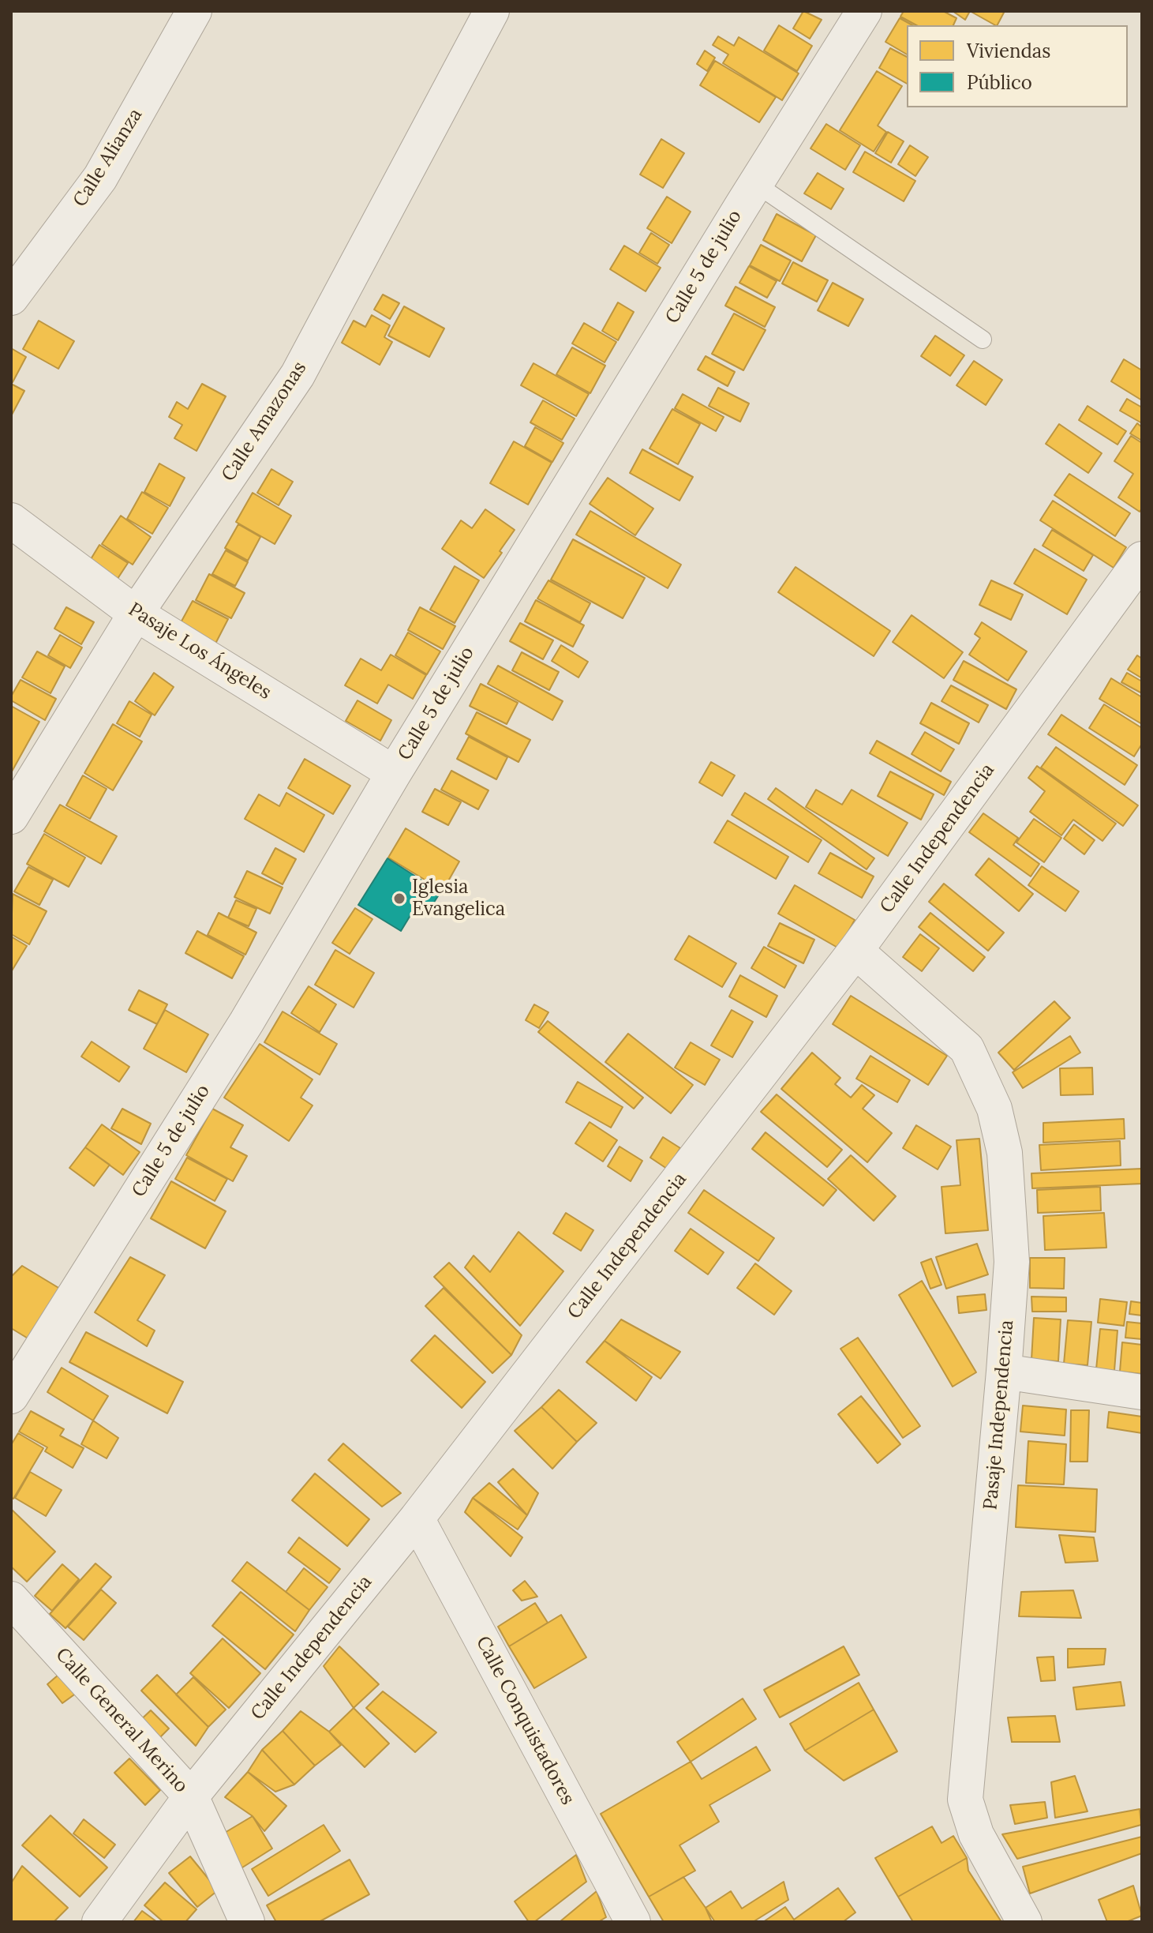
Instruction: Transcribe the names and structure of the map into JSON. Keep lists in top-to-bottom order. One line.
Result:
{"streets":{"street":["Calle Alianza","Calle 5 de julio","Calle Amazonas","Pasaje Los Ángeles","Calle Independencia","Pasaje Independencia","Calle General Merino","Calle Conquistadores"]},"crossings":[["Calle 5 de julio","Pasaje Los Ángeles"],["Calle Amazonas","Pasaje Los Ángeles"],["Calle Independencia","Pasaje Independencia"],["Calle Independencia","Calle General Merino"],["Calle Independencia","Calle Conquistadores"]],"places":["Iglesia Evangelica"],"legend":["Viviendas","Público"]}
